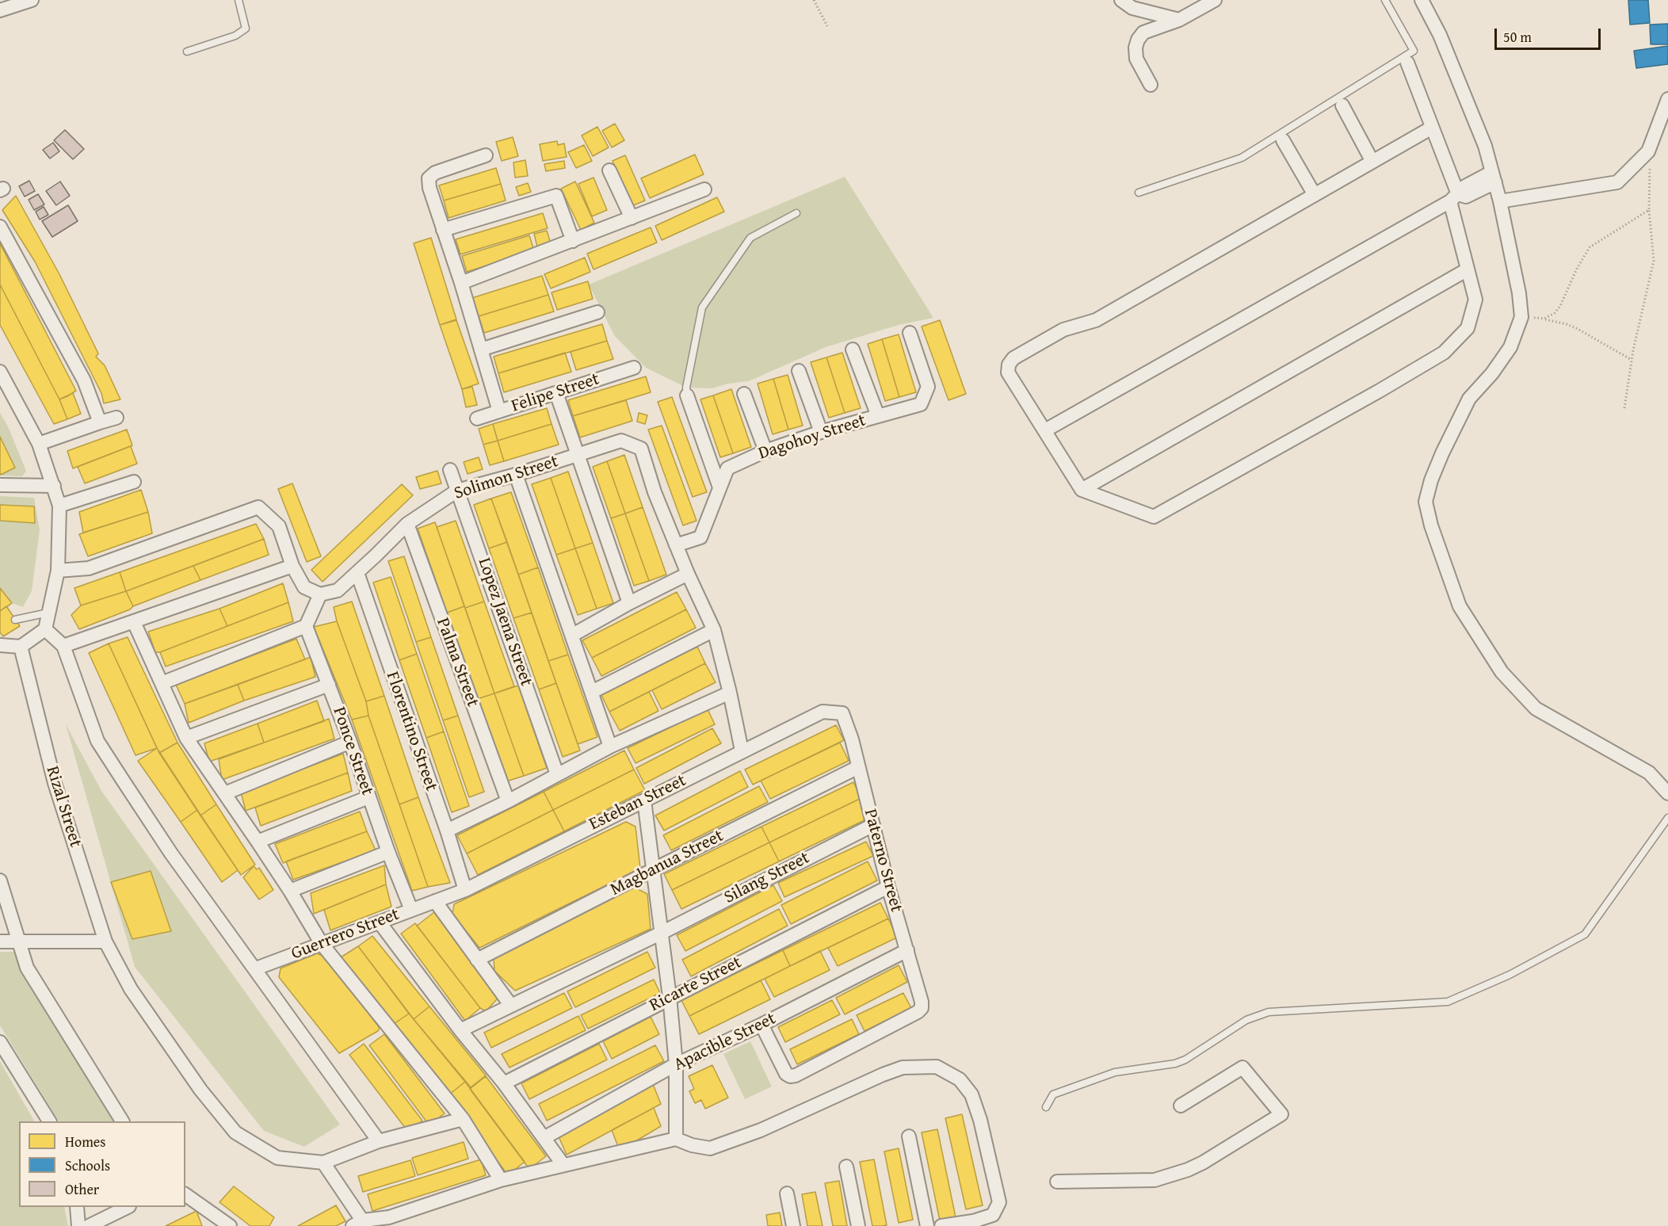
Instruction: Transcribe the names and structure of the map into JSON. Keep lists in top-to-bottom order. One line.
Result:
{"streets":{"street":["Felipe Street","Dagohoy Street","Solimon Street","Lopez Jaena Street","Palma Street","Florentino Street","Ponce Street","Esteban Street","Rizal Street","Paterno Street","Magbanua Street","Silang Street","Guerrero Street","Ricarte Street","Apacible Street"]},"crossings":[["Dagohoy Street","Solimon Street"],["Solimon Street","Lopez Jaena Street"],["Solimon Street","Palma Street"],["Solimon Street","Florentino Street"],["Solimon Street","Esteban Street"],["Florentino Street","Esteban Street"],["Ponce Street","Guerrero Street"],["Esteban Street","Paterno Street"],["Esteban Street","Guerrero Street"],["Paterno Street","Magbanua Street"],["Paterno Street","Silang Street"],["Paterno Street","Ricarte Street"],["Paterno Street","Apacible Street"]],"legend":["Homes","Schools","Other"],"scale_bar":"50 m"}
